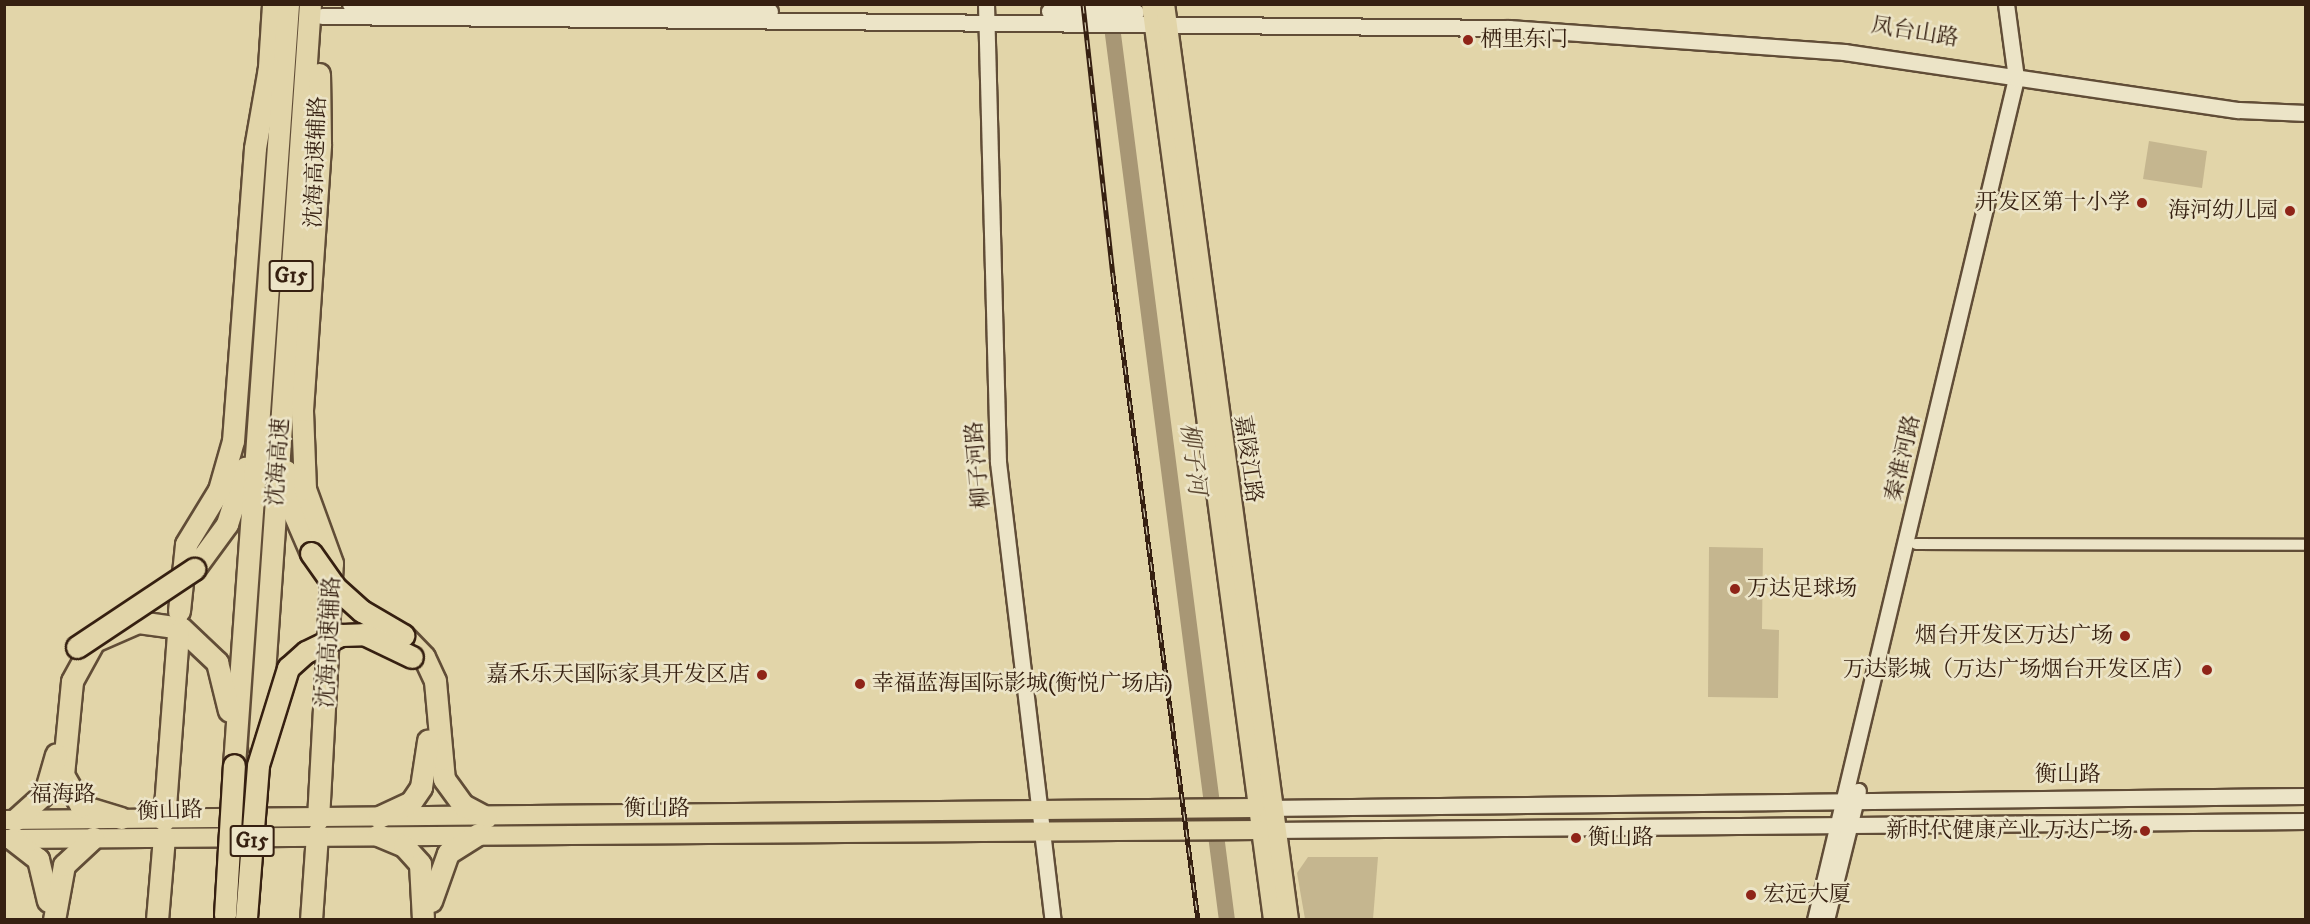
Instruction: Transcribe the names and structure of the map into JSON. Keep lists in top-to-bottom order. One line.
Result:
{"streets":{"highway":["沈海高速辅路","G15","沈海高速"],"main road":["凤台山路","秦淮河路","嘉陵江路","柳子河路","衡山路","福海路"]},"crossings":[["凤台山路","秦淮河路"],["凤台山路","嘉陵江路"],["凤台山路","柳子河路"],["沈海高速辅路","衡山路"],["秦淮河路","衡山路"],["嘉陵江路","衡山路"],["柳子河路","衡山路"],["衡山路","福海路"]],"water":["柳子河"],"places":["栖里东门","开发区第十小学","海河幼儿园","万达足球场","烟台开发区万达广场","万达影城（万达广场烟台开发区店）","嘉禾乐天国际家具开发区店","幸福蓝海国际影城(衡悦广场店)","新时代健康产业 万达广场","衡山路","宏远大厦"]}
